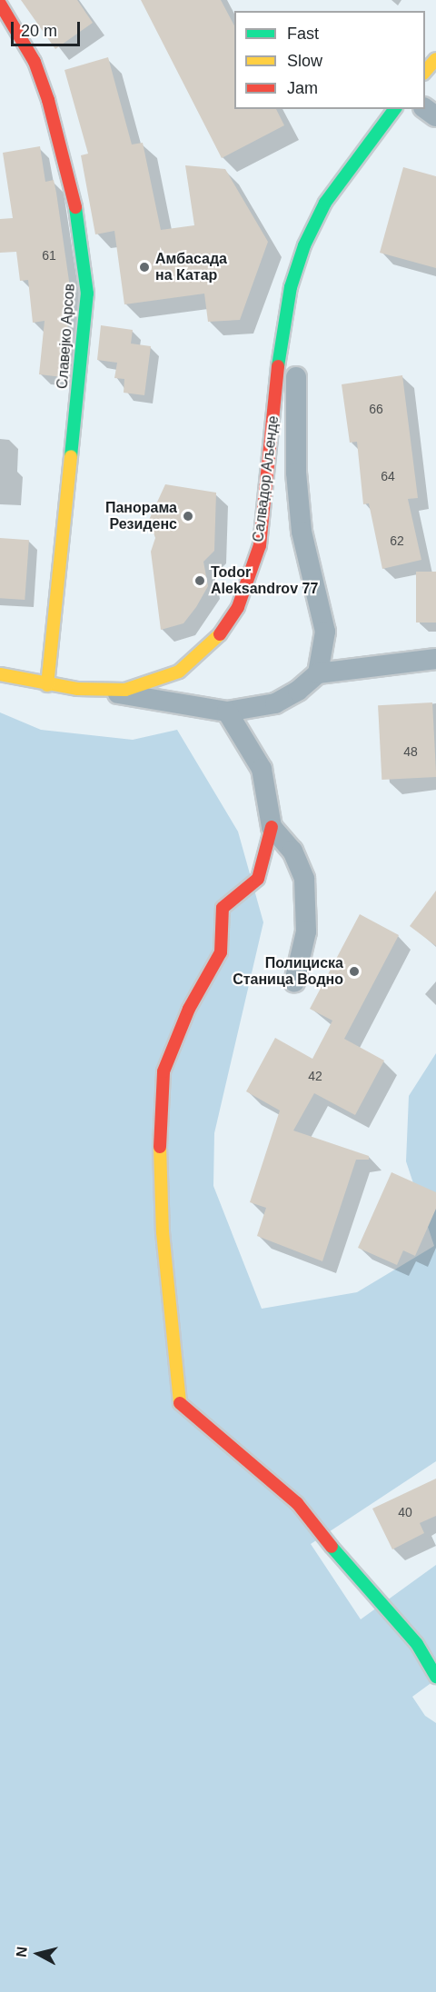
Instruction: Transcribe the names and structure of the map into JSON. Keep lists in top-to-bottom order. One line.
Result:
{"streets":{"street":["Славејко Арсов","Салвадор Аљенде"]},"crossings":[["Славејко Арсов","Салвадор Аљенде"]],"places":["Амбасада на Катар","Панорама Резиденс","Todor Aleksandrov 77","Полициска Станица Водно"],"house_numbers":["61","66","64","62","48","42","40"],"legend":["Fast","Slow","Jam"],"scale_bar":"20 m","north":"left"}
